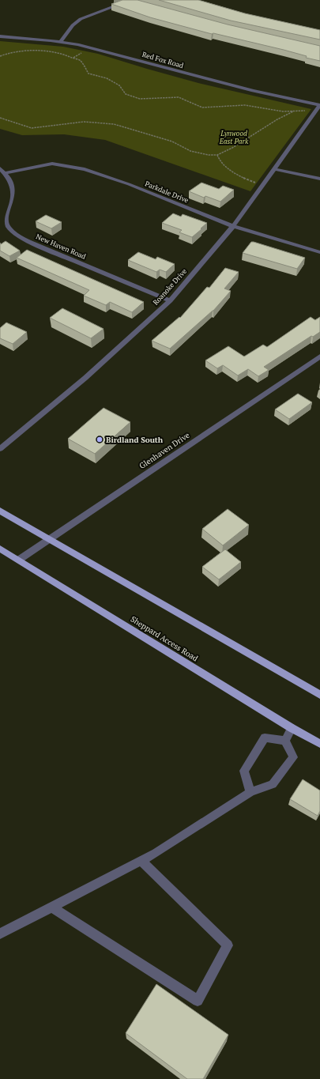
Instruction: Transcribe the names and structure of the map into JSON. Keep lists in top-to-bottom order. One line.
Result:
{"streets":{"main road":["Sheppard Access Road"],"street":["Red Fox Road","Parkdale Drive","New Haven Road","Roanoke Drive","Glenhaven Drive"]},"crossings":[["Red Fox Road","Roanoke Drive"],["Parkdale Drive","New Haven Road"],["Parkdale Drive","Roanoke Drive"],["New Haven Road","Roanoke Drive"],["Glenhaven Drive","Sheppard Access Road"]],"parks":["Lynwood East Park"],"places":["Birdland South"]}
